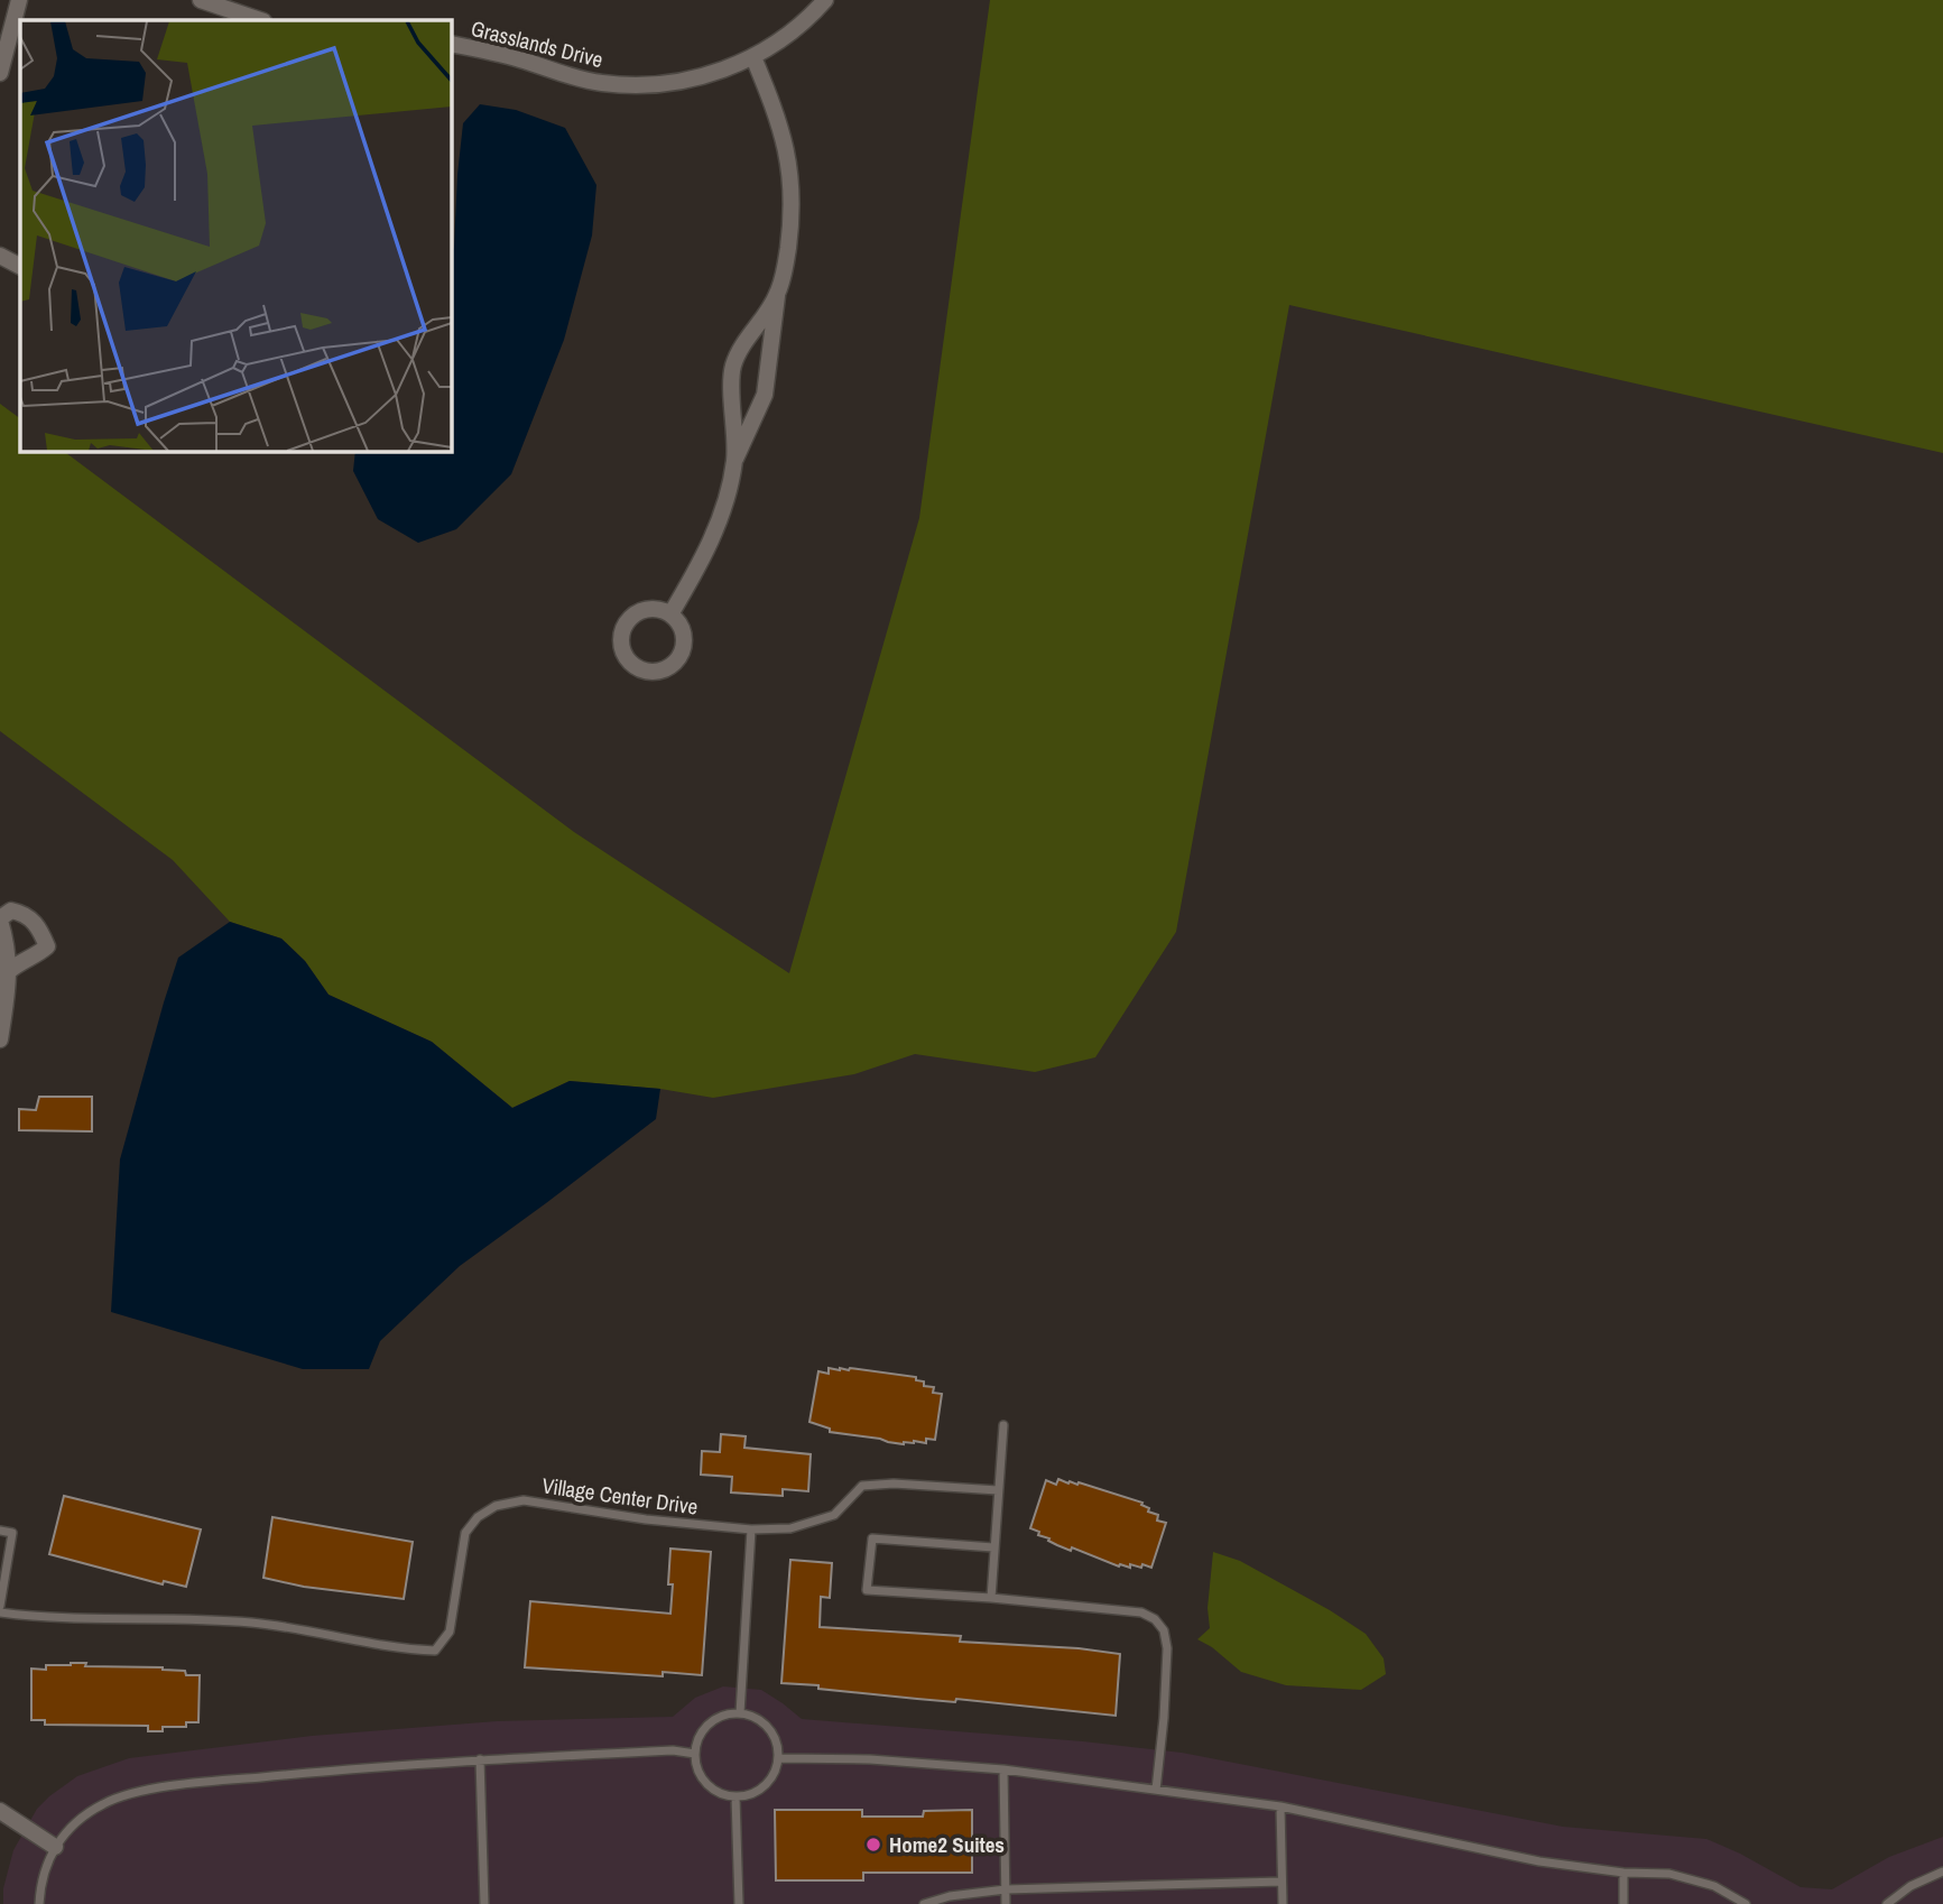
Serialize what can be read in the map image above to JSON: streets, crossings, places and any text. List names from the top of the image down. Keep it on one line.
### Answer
{"streets":{"street":["Grasslands Drive"],"lane":["Village Center Drive"]},"places":["Home2 Suites"]}
